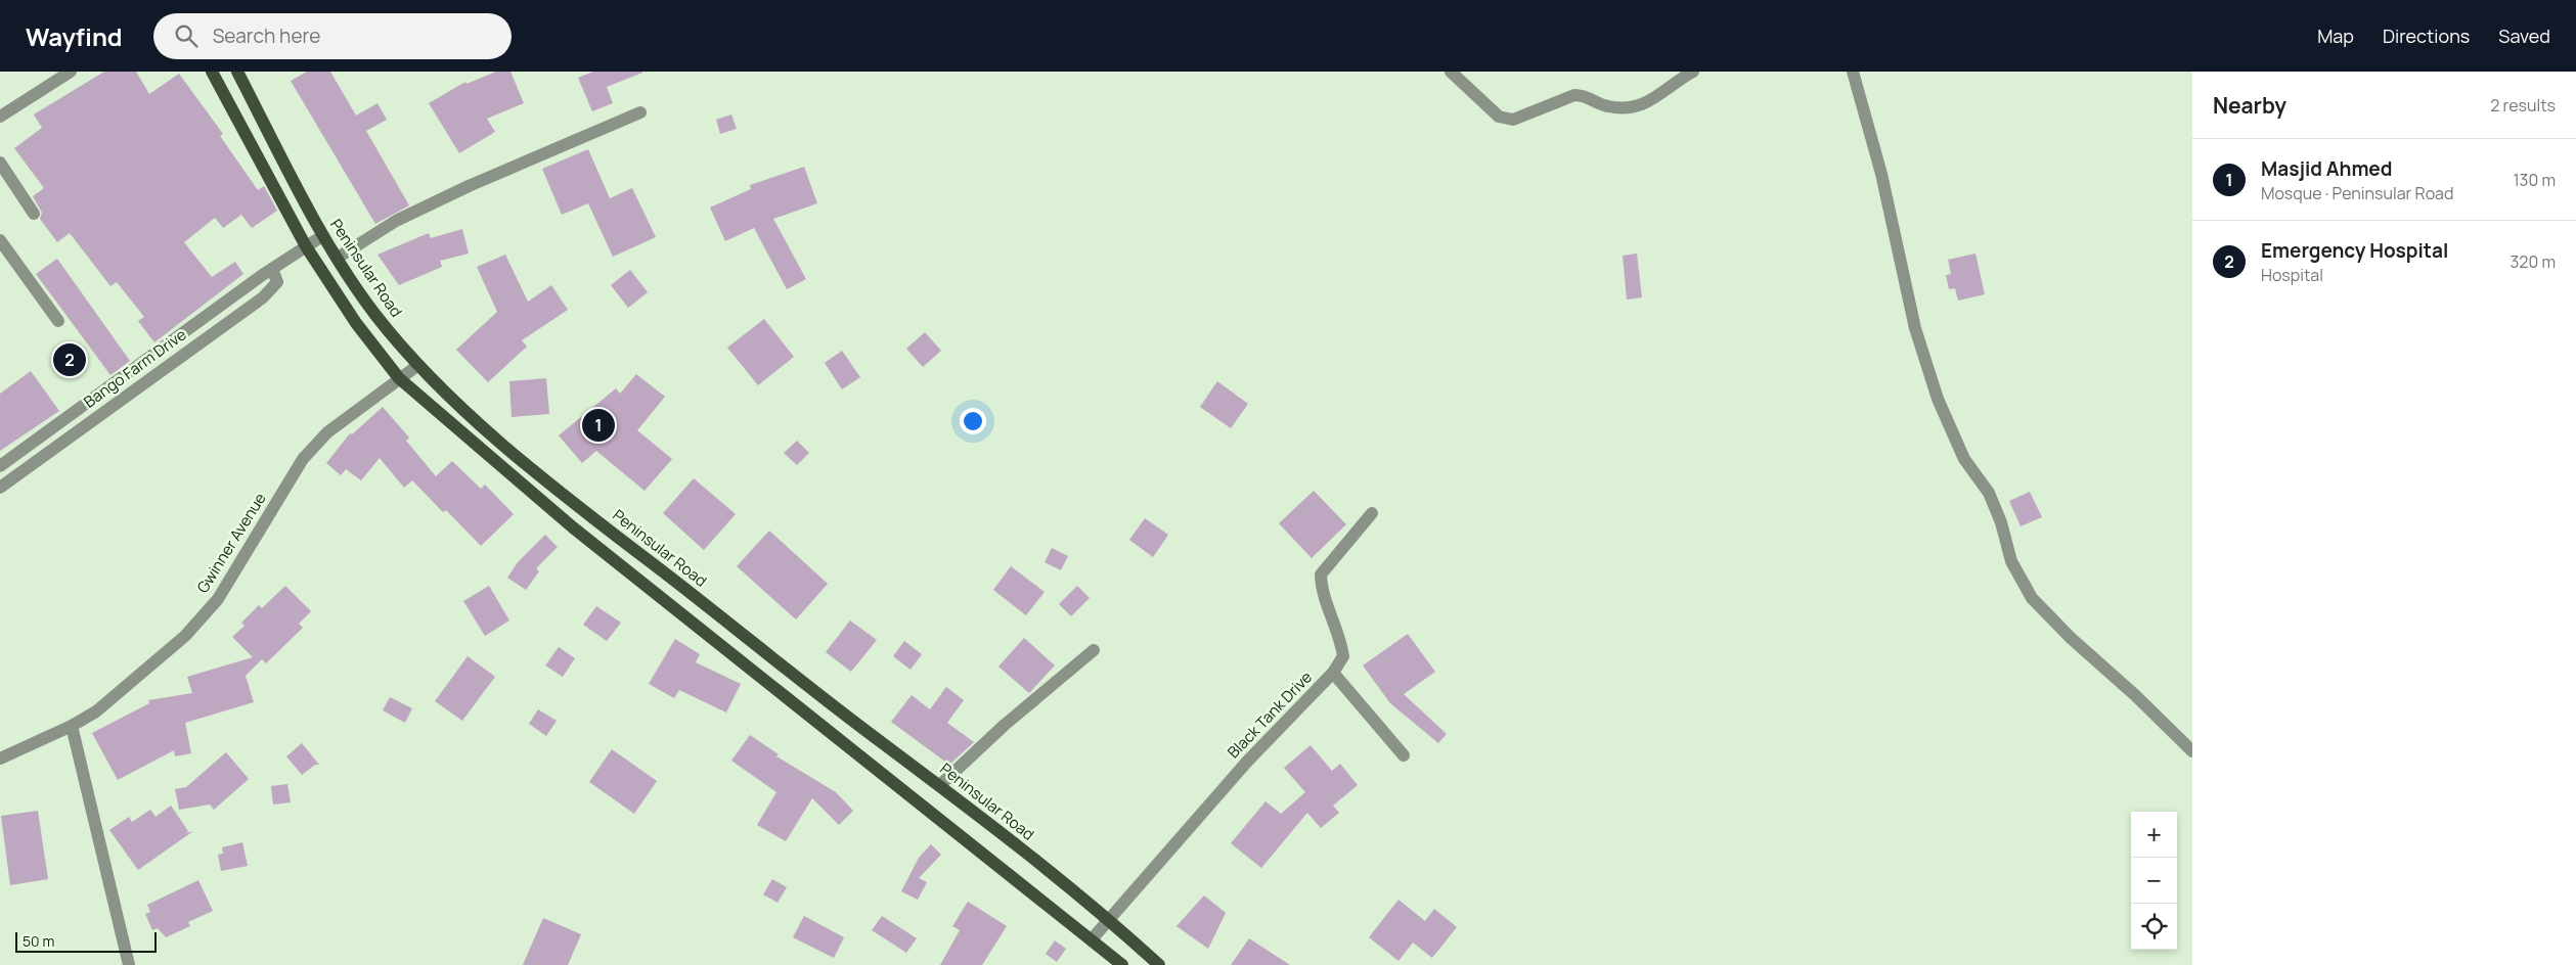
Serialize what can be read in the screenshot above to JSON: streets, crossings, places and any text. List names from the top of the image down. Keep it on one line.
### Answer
{"streets":{"main road":["Peninsular Road"],"street":["Bango Farm Drive","Gwinner Avenue","Black Tank Drive"]},"crossings":[["Peninsular Road","Gwinner Avenue"],["Peninsular Road","Black Tank Drive"]],"scale_bar":"50 m","page":{"header":"Wayfind","search":"Search here","nav":["Map","Directions","Saved"],"heading":["Nearby","2 results"],"list":[{"mark":"1","name":"Masjid Ahmed","note":"Mosque · Peninsular Road","value":"130 m"},{"mark":"2","name":"Emergency Hospital","note":"Hospital","value":"320 m"}],"pins":["2","1"],"map_buttons":["+","−"],"scale":"50 m"}}
